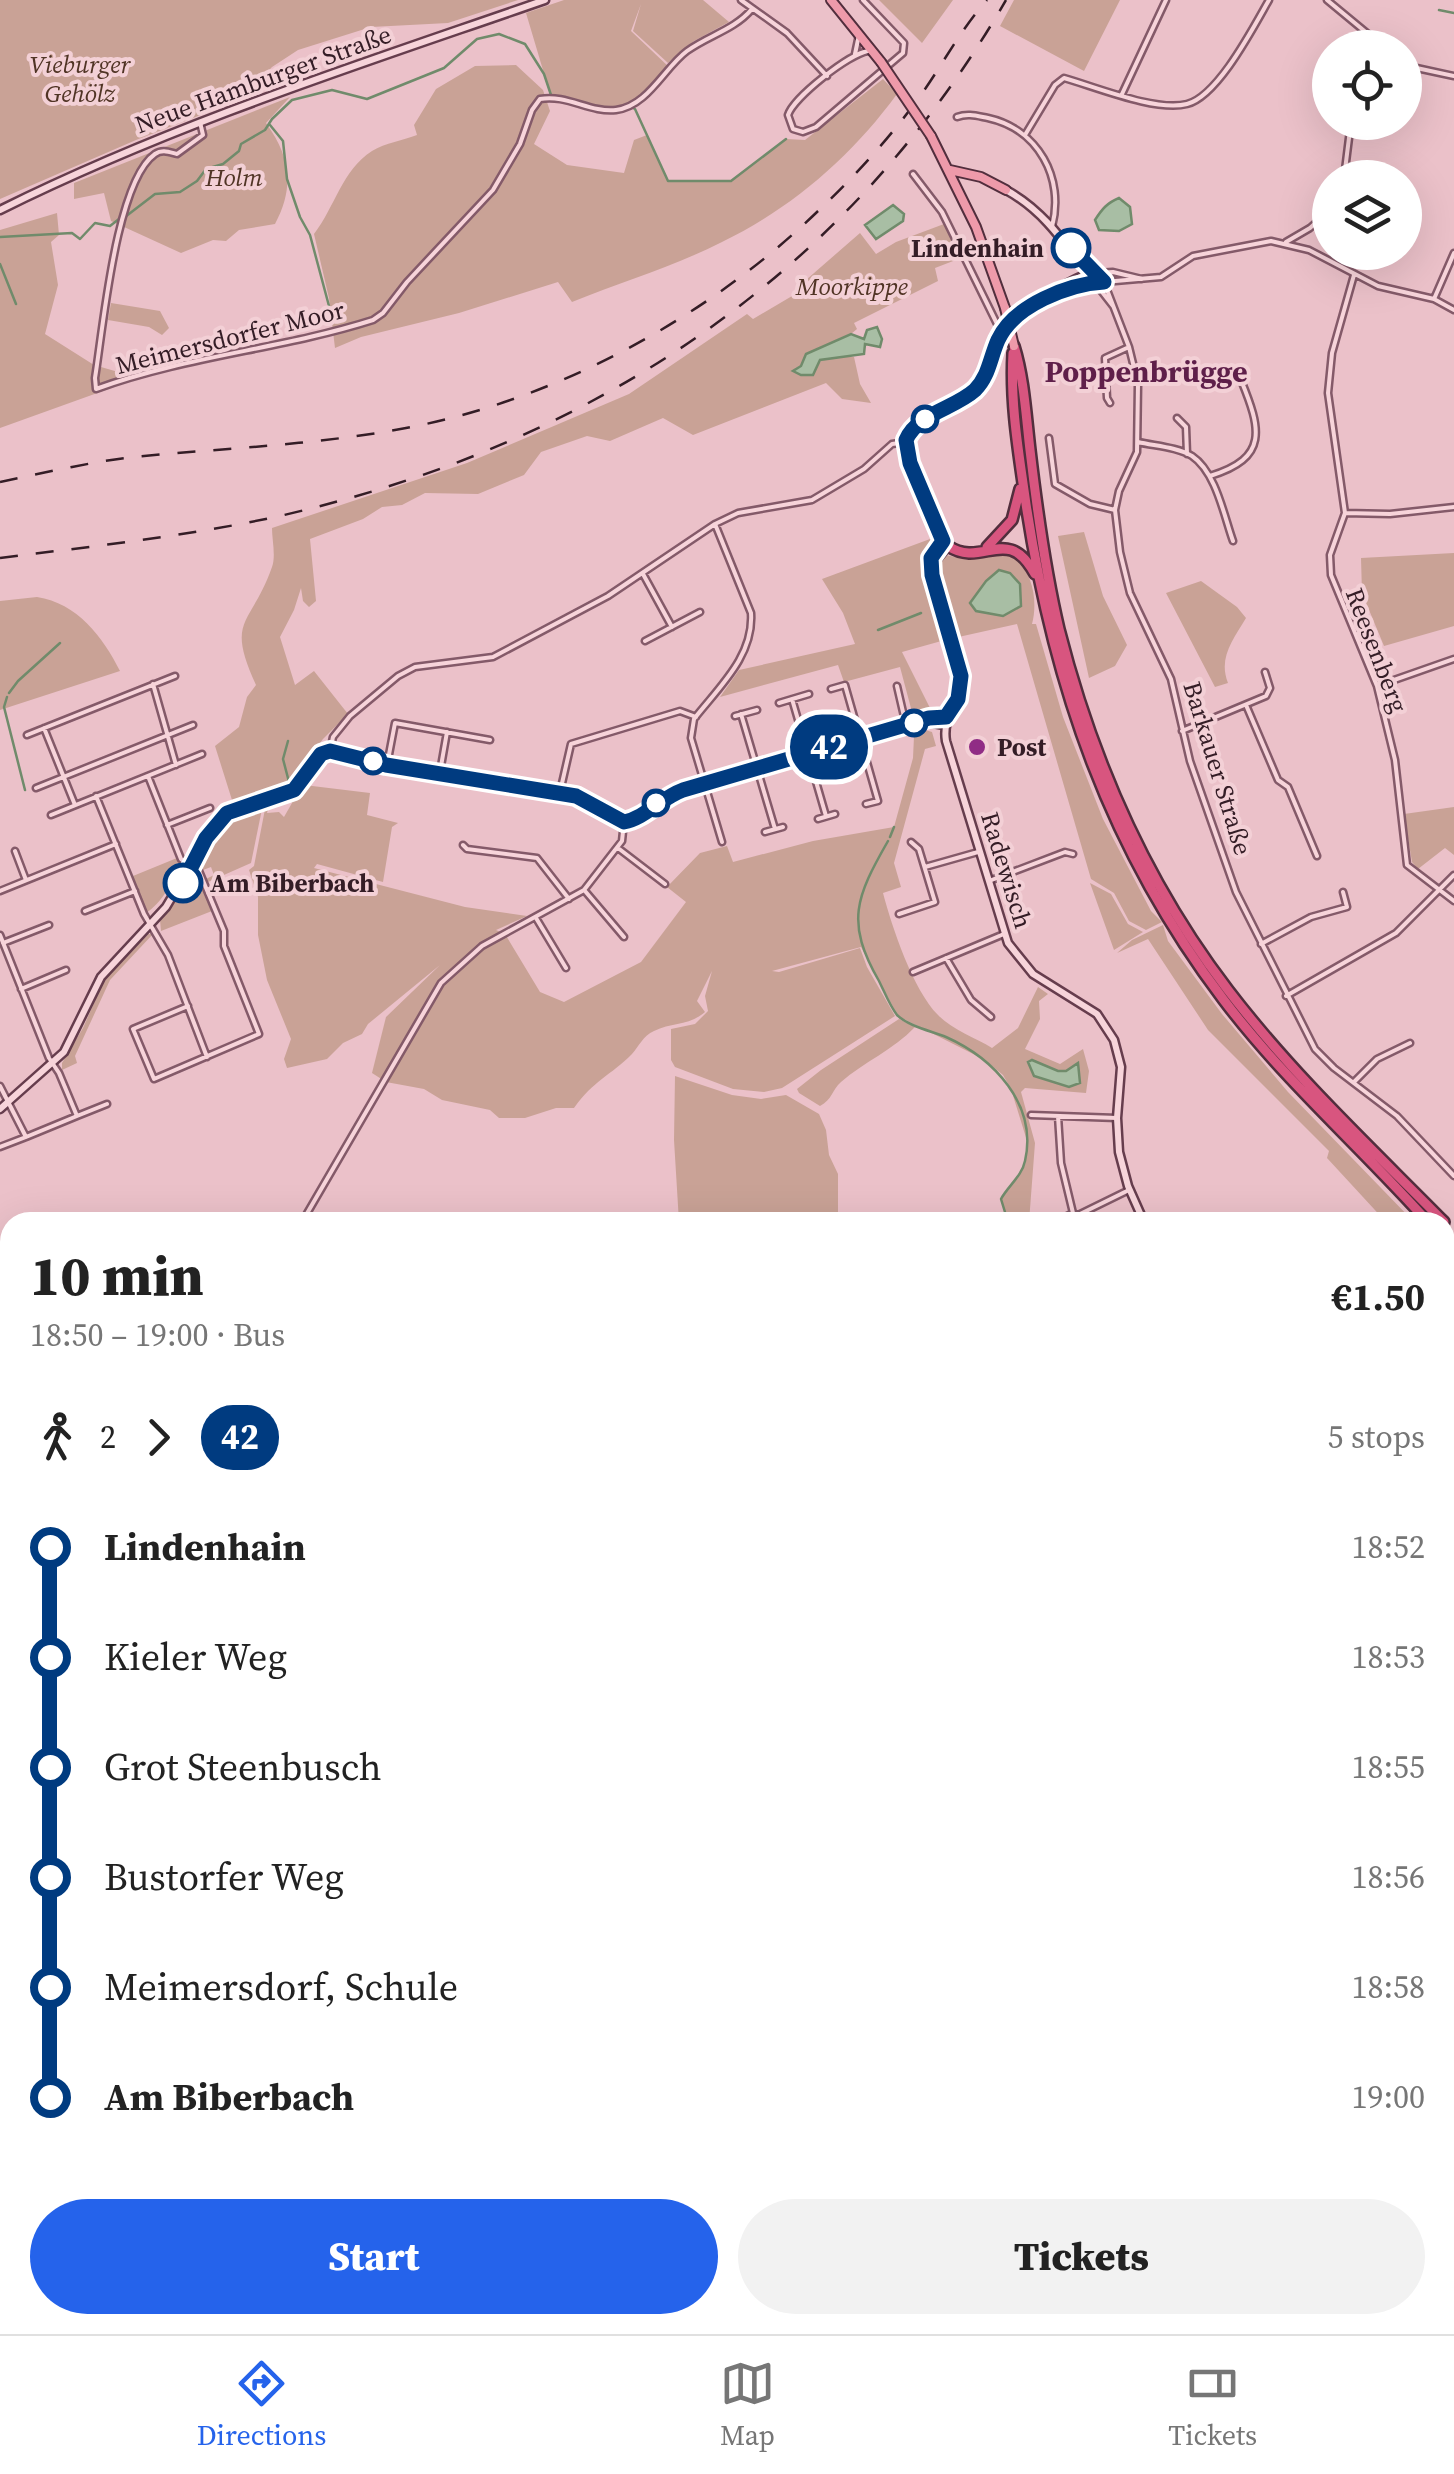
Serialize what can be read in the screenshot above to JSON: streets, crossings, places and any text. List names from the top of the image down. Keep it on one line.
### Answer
{"streets":{"street":["Neue Hamburger Straße","Meimersdorfer Moor","Reesenberg","Barkauer Straße","Radewisch"]},"crossings":[["Neue Hamburger Straße","Meimersdorfer Moor"]],"districts":["Poppenbrügge"],"parks":["Vieburger Gehölz","Holm","Moorkippe"],"places":["Lindenhain","Post","Am Biberbach"],"lines":["bus line 42"],"page":{"on_map":"42","heading":["10 min","18:50 – 19:00 · Bus","€1.50"],"legs":["2","42","5 stops"],"list":[{"name":"Lindenhain","value":"18:52"},{"name":"Kieler Weg","value":"18:53"},{"name":"Grot Steenbusch","value":"18:55"},{"name":"Bustorfer Weg","value":"18:56"},{"name":"Meimersdorf, Schule","value":"18:58"},{"name":"Am Biberbach","value":"19:00"}],"buttons":["Start","Tickets"],"tabs":["Directions","Map","Tickets"]}}
